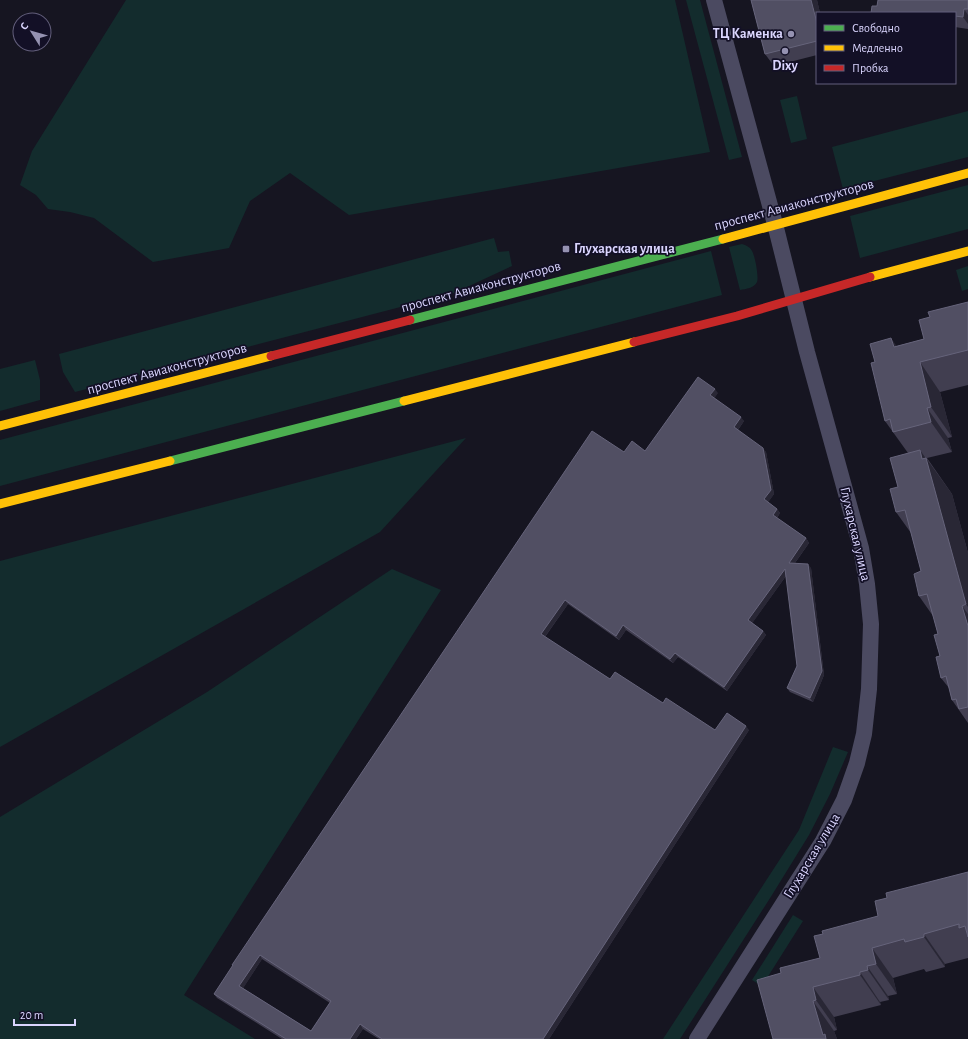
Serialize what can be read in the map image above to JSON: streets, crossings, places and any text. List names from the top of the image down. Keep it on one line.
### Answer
{"streets":{"street":["проспект Авиаконструкторов","Глухарская улица"]},"crossings":[["проспект Авиаконструкторов","Глухарская улица"]],"places":{"other":["ТЦ Каменка","Dixy"],"transit":["Глухарская улица"]},"legend":["Свободно","Медленно","Пробка"],"scale_bar":"20 m","north":"top left"}
